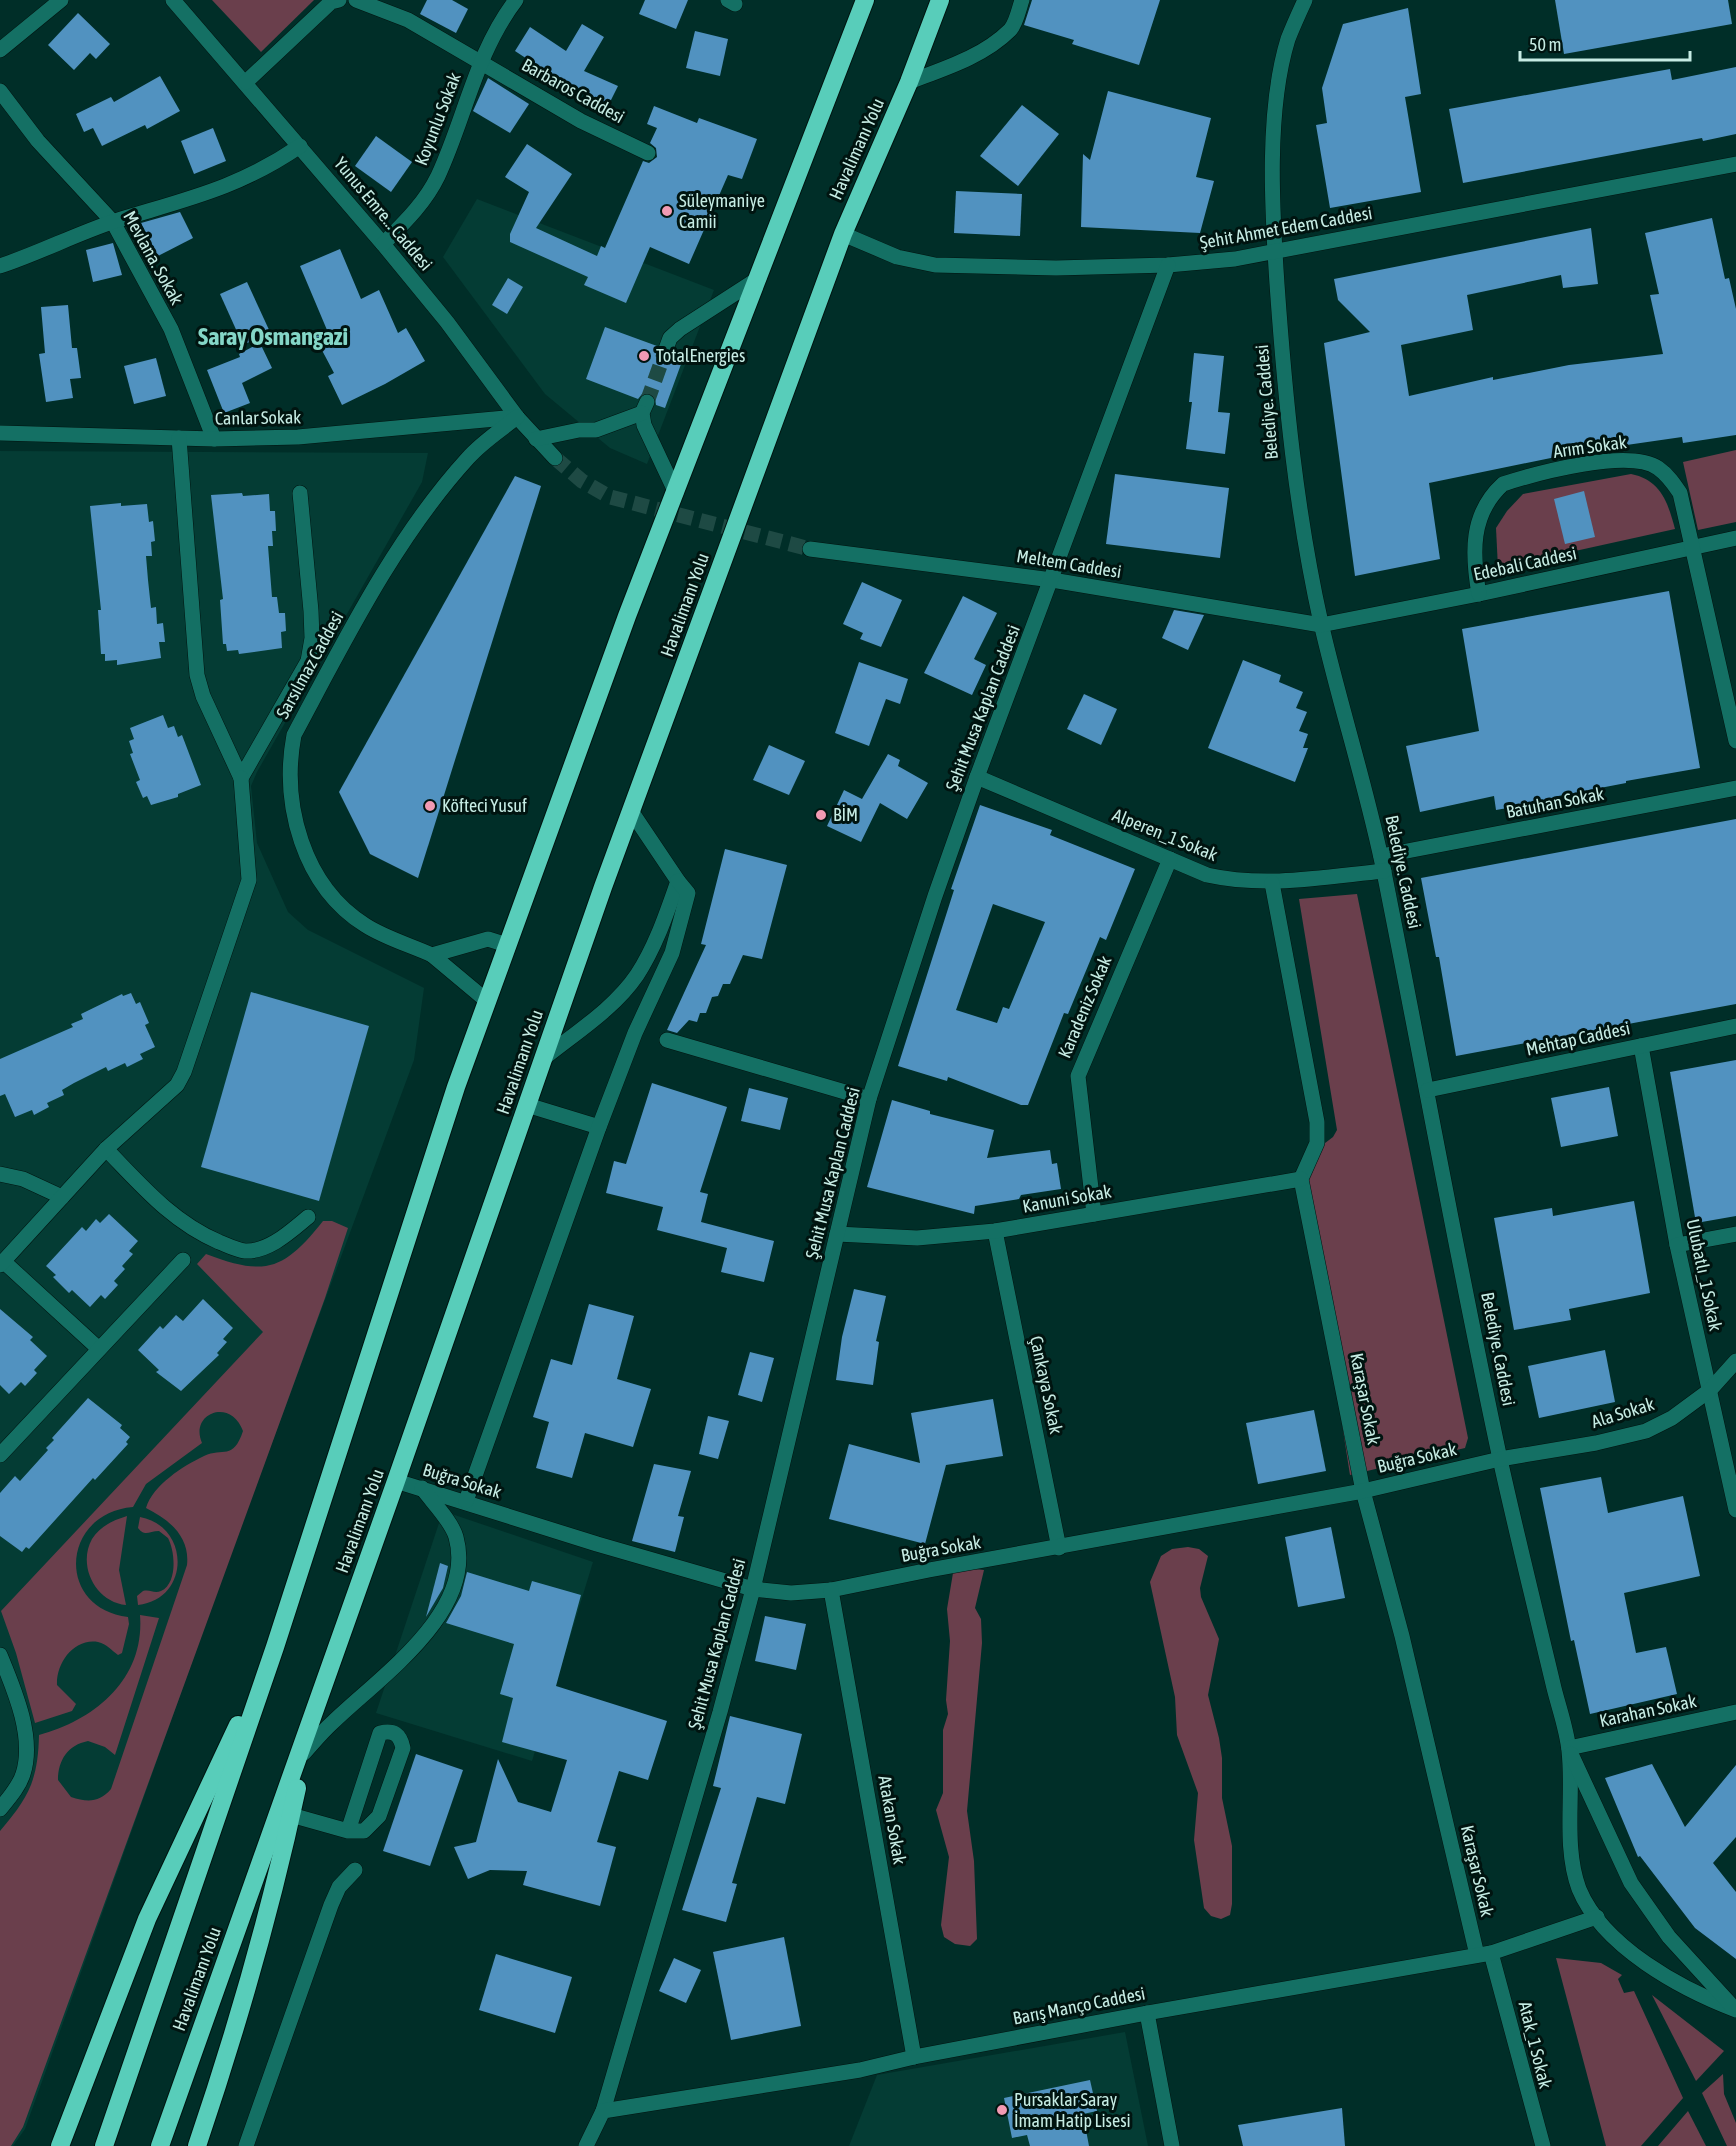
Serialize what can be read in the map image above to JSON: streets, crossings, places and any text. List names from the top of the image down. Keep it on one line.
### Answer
{"streets":{"highway":["Havalimanı Yolu"],"street":["Barbaros Caddesi","Koyunlu Sokak","Yunus Emre... Caddesi","Şehit Ahmet Edem Caddesi","Mevlana. Sokak","Belediye. Caddesi","Canlar Sokak","Arım Sokak","Meltem Caddesi","Edebali Caddesi","Sarsılmaz Caddesi","Şehit Musa Kaplan Caddesi","Batuhan Sokak","Alperen_1 Sokak","Karadeniz Sokak","Mehtap Caddesi","Kanuni Sokak","Ulubatlı_1 Sokak","Çankaya Sokak","Karaşar Sokak","Ala Sokak","Buğra Sokak","Karahan Sokak","Atakan Sokak","Barış Manço Caddesi","Atak_1 Sokak"]},"crossings":[["Barbaros Caddesi","Koyunlu Sokak"],["Koyunlu Sokak","Yunus Emre... Caddesi"],["Havalimanı Yolu","Şehit Ahmet Edem Caddesi"],["Havalimanı Yolu","Sarsılmaz Caddesi"],["Havalimanı Yolu","Buğra Sokak"],["Yunus Emre... Caddesi","Canlar Sokak"],["Yunus Emre... Caddesi","Sarsılmaz Caddesi"],["Şehit Ahmet Edem Caddesi","Belediye. Caddesi"],["Şehit Ahmet Edem Caddesi","Şehit Musa Kaplan Caddesi"],["Mevlana. Sokak","Canlar Sokak"],["Belediye. Caddesi","Meltem Caddesi"],["Belediye. Caddesi","Edebali Caddesi"],["Belediye. Caddesi","Batuhan Sokak"],["Belediye. Caddesi","Alperen_1 Sokak"],["Belediye. Caddesi","Mehtap Caddesi"],["Belediye. Caddesi","Ala Sokak"],["Belediye. Caddesi","Buğra Sokak"],["Belediye. Caddesi","Karahan Sokak"],["Canlar Sokak","Sarsılmaz Caddesi"],["Arım Sokak","Edebali Caddesi"],["Meltem Caddesi","Edebali Caddesi"],["Meltem Caddesi","Şehit Musa Kaplan Caddesi"],["Şehit Musa Kaplan Caddesi","Alperen_1 Sokak"],["Şehit Musa Kaplan Caddesi","Kanuni Sokak"],["Şehit Musa Kaplan Caddesi","Buğra Sokak"],["Şehit Musa Kaplan Caddesi","Barış Manço Caddesi"],["Batuhan Sokak","Alperen_1 Sokak"],["Alperen_1 Sokak","Karadeniz Sokak"],["Karadeniz Sokak","Kanuni Sokak"],["Mehtap Caddesi","Ulubatlı_1 Sokak"],["Kanuni Sokak","Çankaya Sokak"],["Kanuni Sokak","Karaşar Sokak"],["Ulubatlı_1 Sokak","Ala Sokak"],["Çankaya Sokak","Buğra Sokak"],["Karaşar Sokak","Buğra Sokak"],["Karaşar Sokak","Barış Manço Caddesi"],["Karaşar Sokak","Atak_1 Sokak"],["Ala Sokak","Buğra Sokak"],["Buğra Sokak","Atakan Sokak"],["Atakan Sokak","Barış Manço Caddesi"],["Barış Manço Caddesi","Atak_1 Sokak"]],"districts":["Saray Osmangazi"],"places":["Süleymaniye Camii","TotalEnergies","Köfteci Yusuf","BİM","Pursaklar Saray İmam Hatip Lisesi"],"scale_bar":"50 m"}
